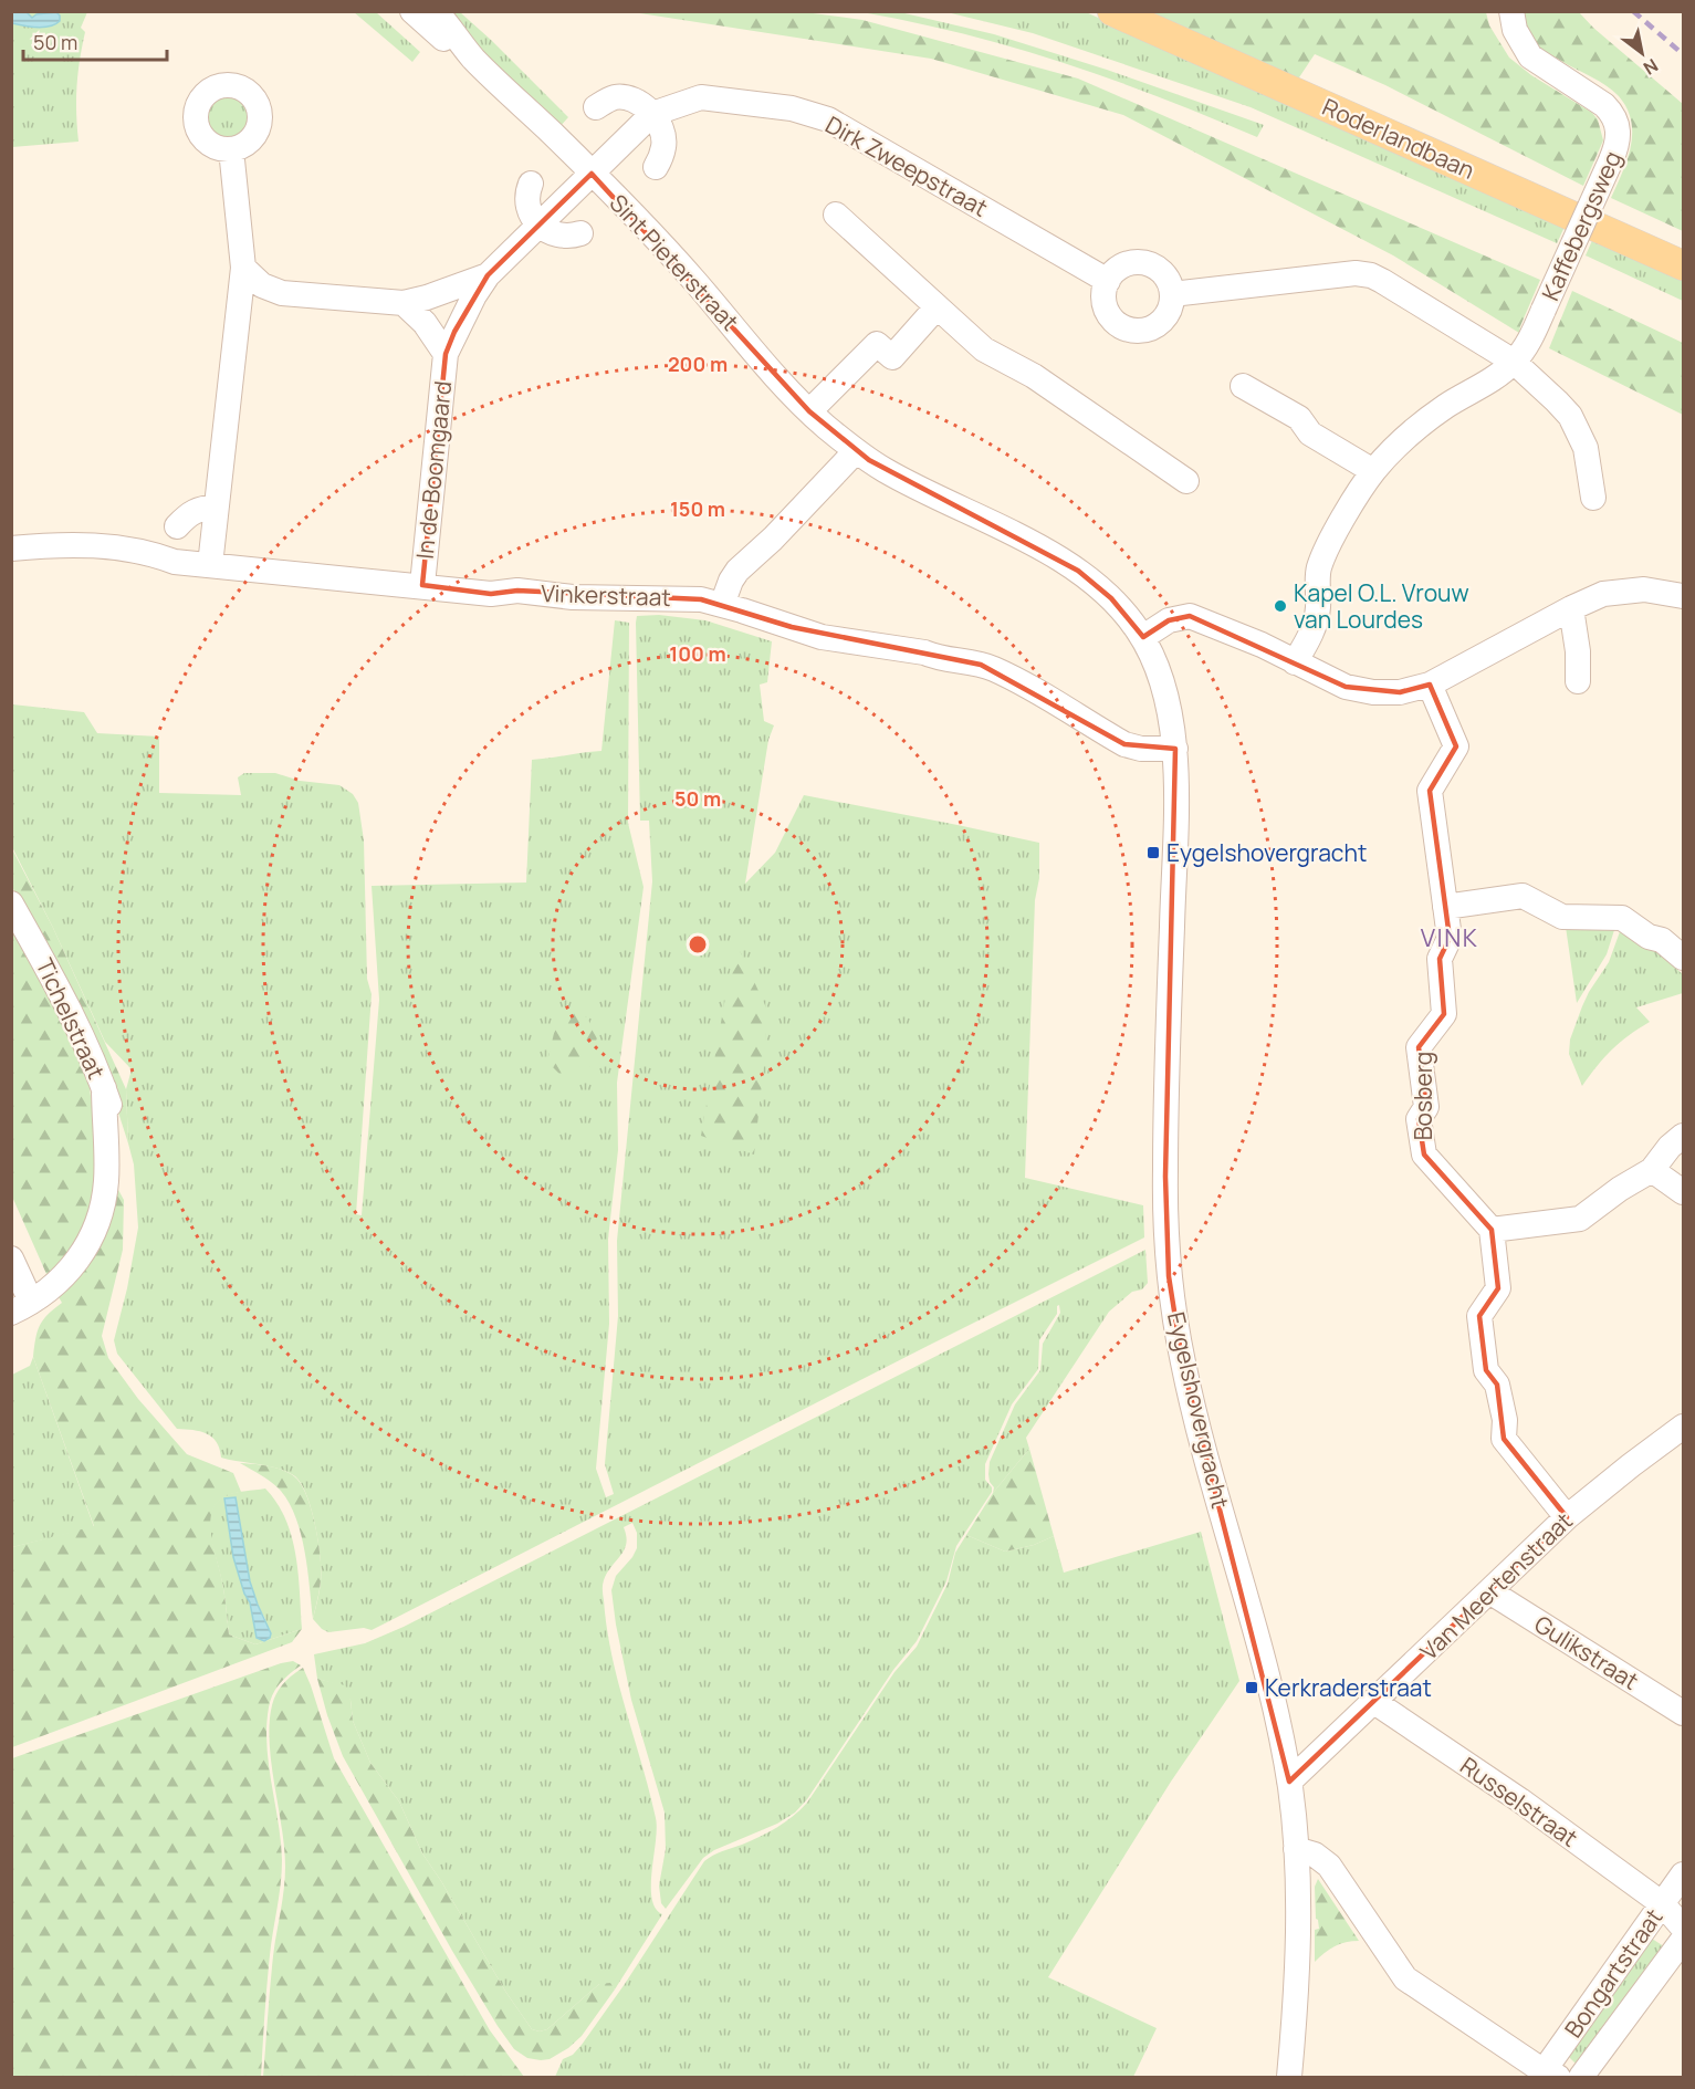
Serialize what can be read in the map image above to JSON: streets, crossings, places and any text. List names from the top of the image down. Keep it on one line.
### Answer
{"streets":{"main road":["Roderlandbaan"],"street":["Dirk Zweepstraat","Kaffebergsweg","Sint Pieterstraat","In de Boomgaard","Vinkerstraat","Tichelstraat","Bosberg","Eygelshovergracht","Van Meertenstraat","Gulikstraat","Russelstraat","Bongartstraat"]},"crossings":[["Dirk Zweepstraat","Sint Pieterstraat"],["Dirk Zweepstraat","In de Boomgaard"],["Sint Pieterstraat","In de Boomgaard"],["Sint Pieterstraat","Eygelshovergracht"],["In de Boomgaard","Vinkerstraat"],["Vinkerstraat","Eygelshovergracht"],["Eygelshovergracht","Van Meertenstraat"],["Van Meertenstraat","Gulikstraat"],["Van Meertenstraat","Russelstraat"],["Russelstraat","Bongartstraat"]],"districts":["VINK"],"places":{"other":["Kapel O.L. Vrouw van Lourdes"],"transit":["Eygelshovergracht","Kerkraderstraat"]},"scale_bar":"50 m","north":"bottom right","rings":["200 m","150 m","100 m","50 m"]}
